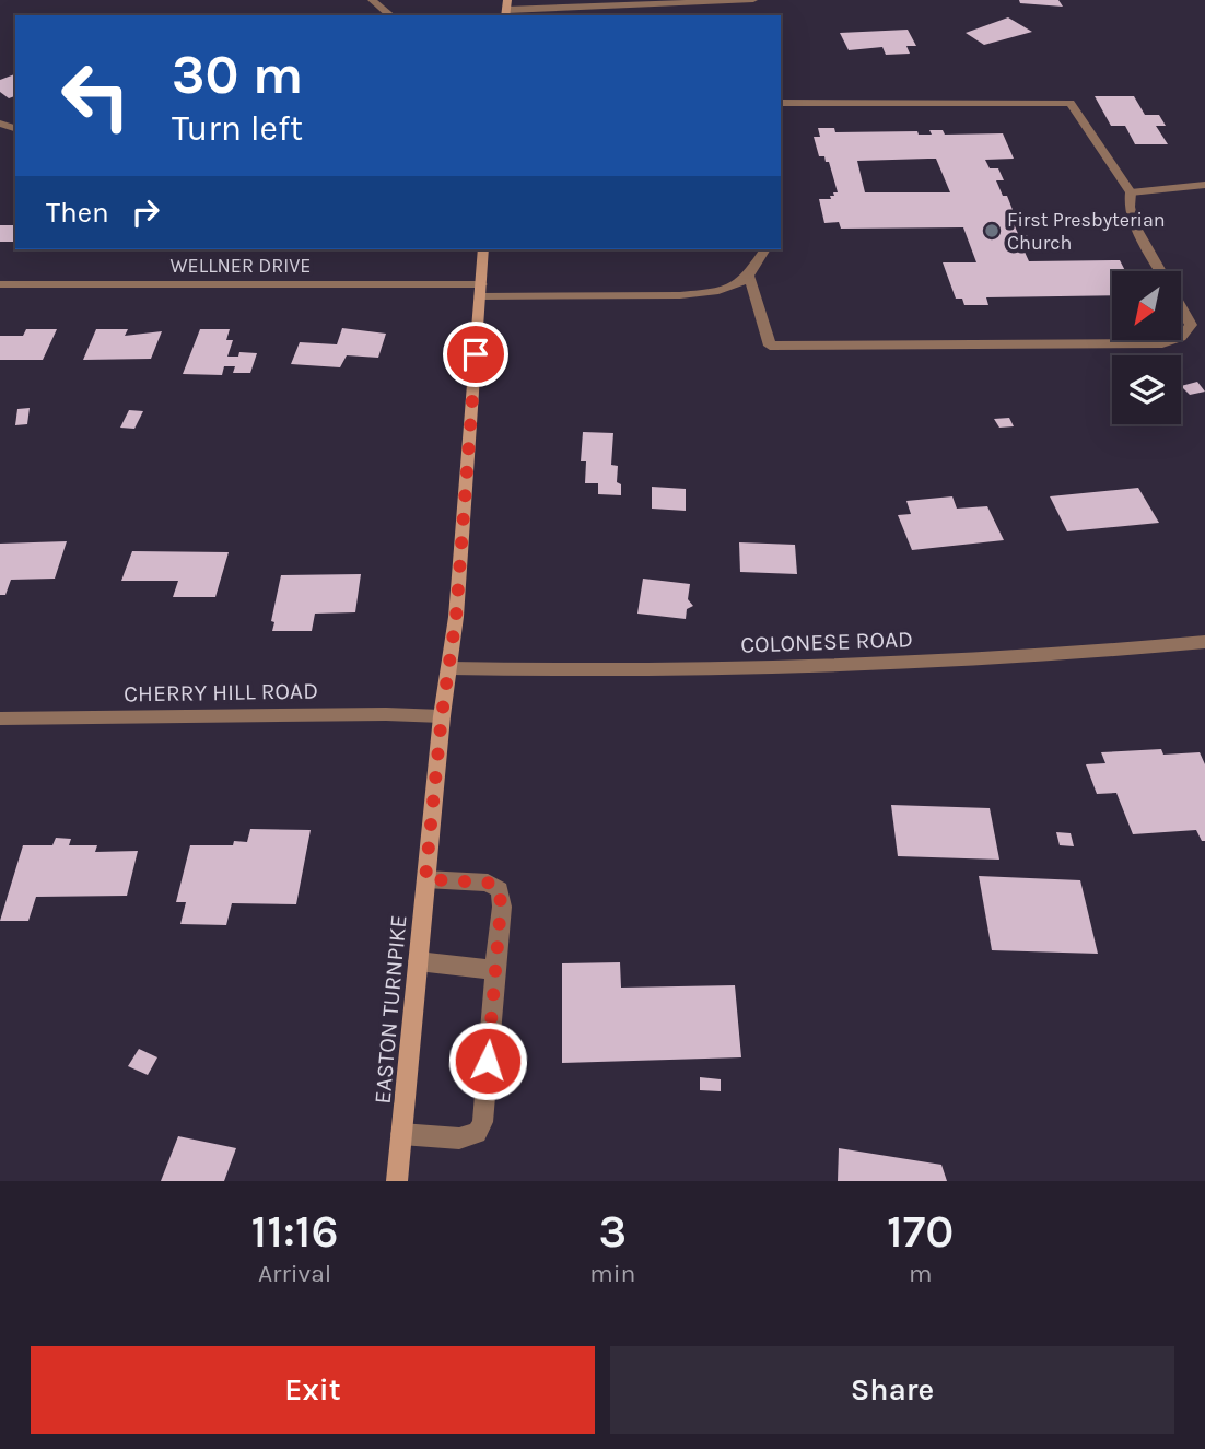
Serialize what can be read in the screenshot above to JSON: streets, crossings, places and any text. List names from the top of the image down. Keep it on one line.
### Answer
{"streets":{"main road":["EASTON TURNPIKE"],"street":["WELLNER DRIVE","COLONESE ROAD","CHERRY HILL ROAD"]},"crossings":[["WELLNER DRIVE","EASTON TURNPIKE"],["COLONESE ROAD","EASTON TURNPIKE"],["CHERRY HILL ROAD","EASTON TURNPIKE"]],"places":["First Presbyterian Church"],"north":"bottom left","page":{"turn":["30 m","Turn left"],"then":"Then","eta":["11:16","Arrival","3","min","170","m"],"buttons":["Exit","Share"]}}
